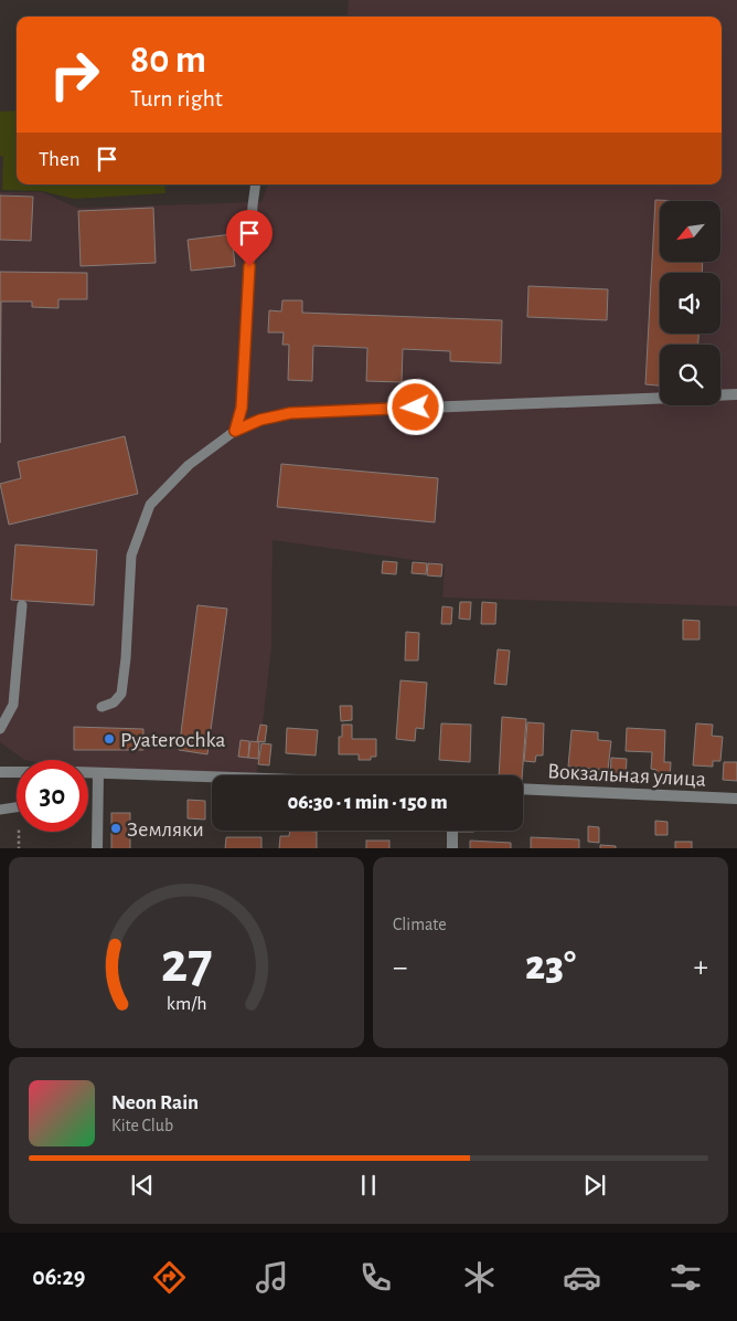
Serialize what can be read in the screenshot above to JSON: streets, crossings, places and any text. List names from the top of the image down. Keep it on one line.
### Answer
{"streets":{"street":["Вокзальная улица"]},"places":["Pyaterochka","Земляки"],"north":"bottom left","page":{"turn":["80 m","Turn right"],"then":"Then","limit":"30","trip":"06:30 · 1 min · 150 m","tile":"Climate","heat":["−","23°","+"],"song":["Neon Rain","Kite Club"],"tabs":"06:29","gauge":["27","km/h"]}}
